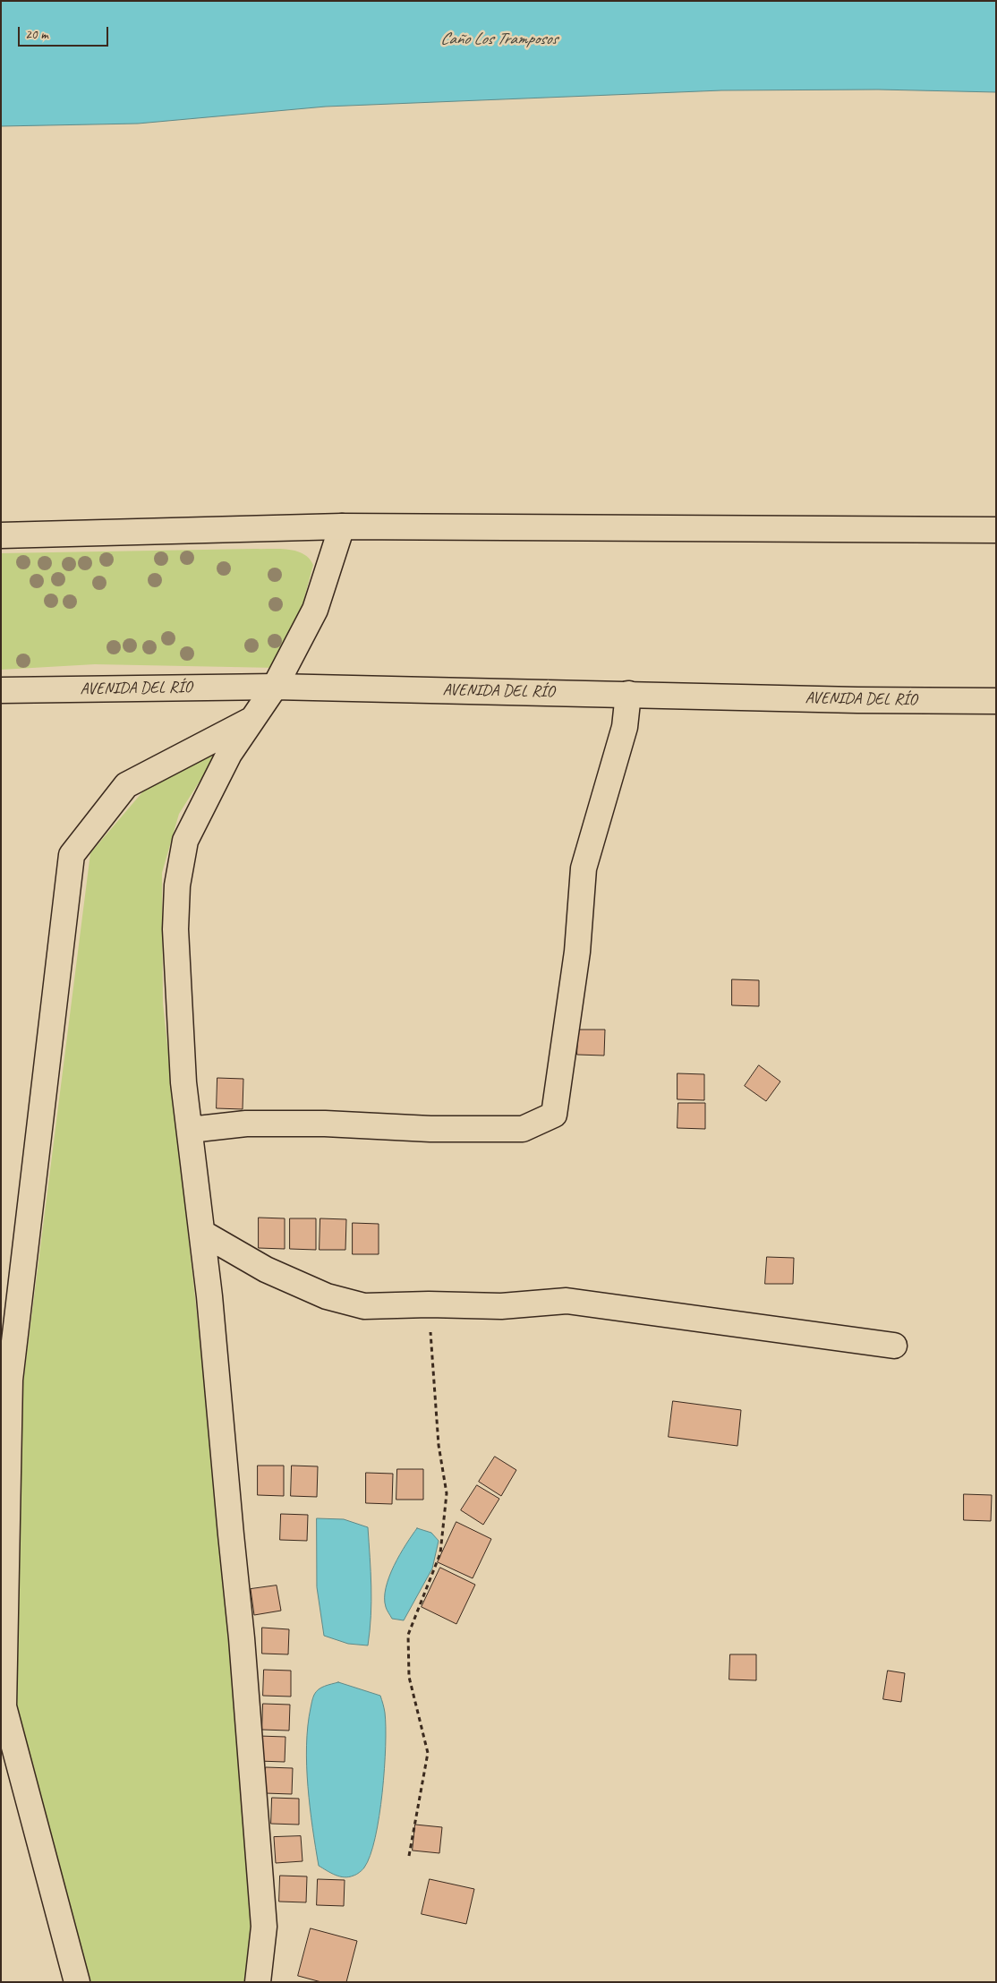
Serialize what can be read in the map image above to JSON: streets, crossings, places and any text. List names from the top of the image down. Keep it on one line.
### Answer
{"streets":{"street":["AVENIDA DEL RÍO"]},"water":["Caño Los Tramposos"],"scale_bar":"20 m"}
